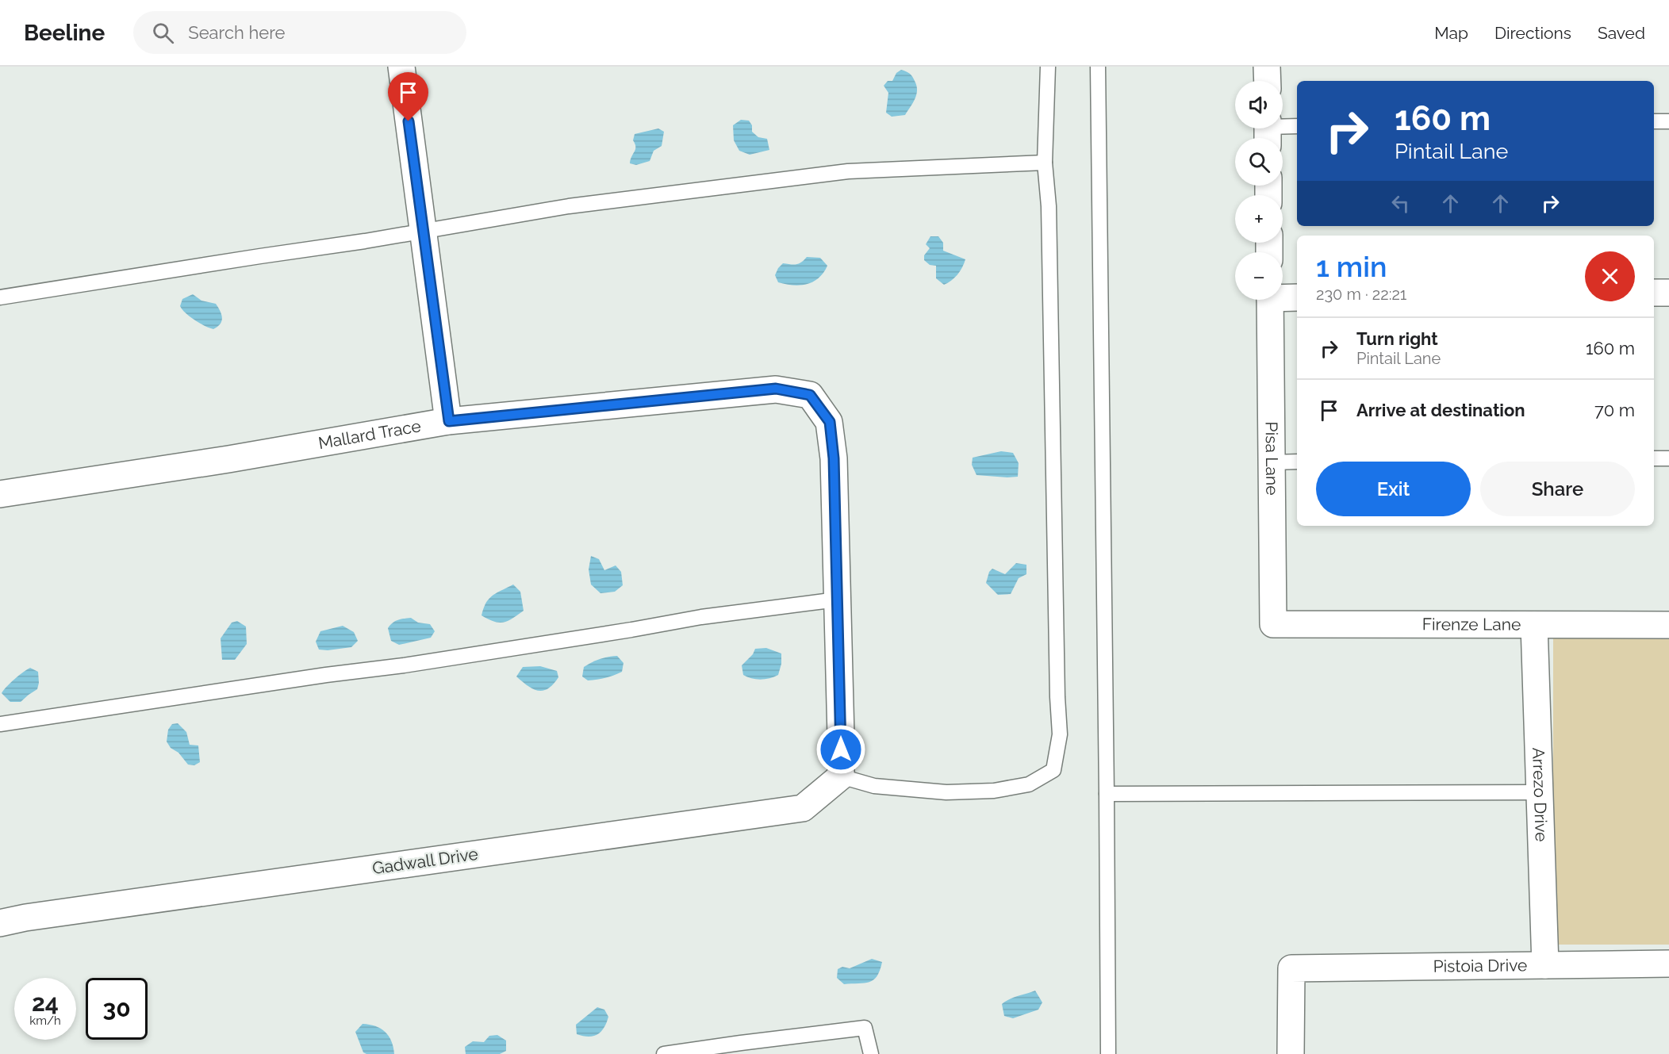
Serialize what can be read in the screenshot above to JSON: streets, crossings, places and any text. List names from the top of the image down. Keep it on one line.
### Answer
{"streets":{"street":["Mallard Trace","Pisa Lane","Firenze Lane","Arrezo Drive","Gadwall Drive","Pistoia Drive"]},"crossings":[["Mallard Trace","Gadwall Drive"],["Pisa Lane","Firenze Lane"],["Firenze Lane","Arrezo Drive"],["Arrezo Drive","Pistoia Drive"]],"page":{"header":"Beeline","search":"Search here","nav":["Map","Directions","Saved"],"map_buttons":["+","−"],"turn":["160 m","Pintail Lane"],"heading":["1 min","230 m · 22:21"],"list":[{"name":"Turn right","note":"Pintail Lane","value":"160 m"},{"name":"Arrive at destination","value":"70 m"}],"buttons":["Exit","Share"],"speed":"24 km/h","limit":"30"}}
